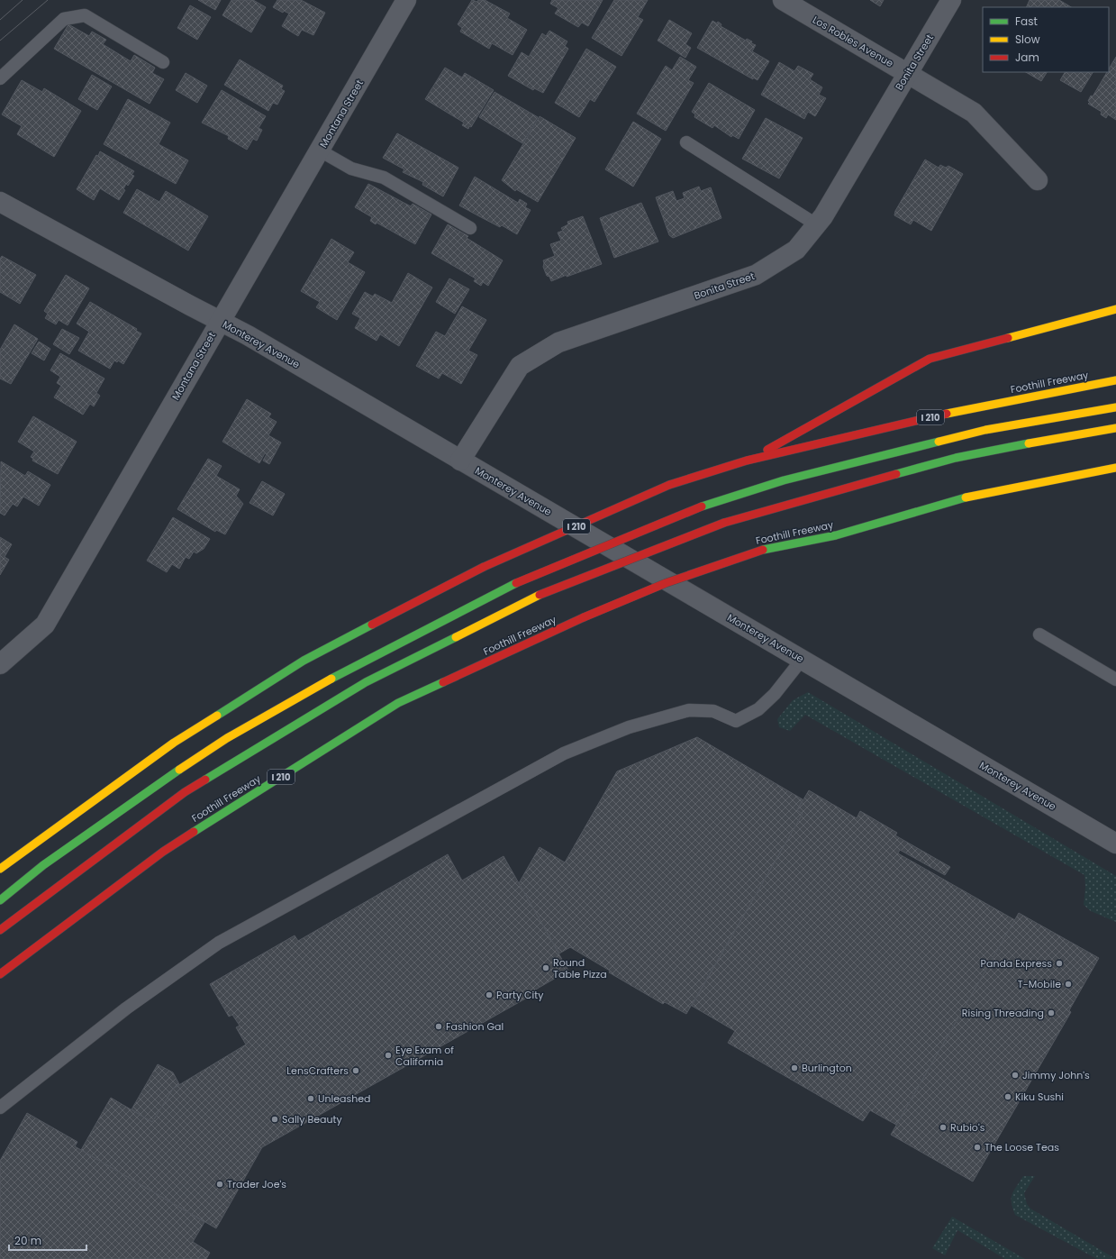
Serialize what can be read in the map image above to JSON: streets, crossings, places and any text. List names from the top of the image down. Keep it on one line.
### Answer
{"streets":{"highway":["Foothill Freeway","I 210"],"street":["Los Robles Avenue","Bonita Street","Montana Street","Monterey Avenue"]},"crossings":[["Los Robles Avenue","Bonita Street"],["Bonita Street","Monterey Avenue"],["Montana Street","Monterey Avenue"]],"places":["Panda Express","Round Table Pizza","T-Mobile","Party City","Rising Threading","Fashion Gal","Eye Exam of California","Burlington","LensCrafters","Jimmy John's","Kiku Sushi","Unleashed","Sally Beauty","Rubio's","The Loose Teas","Trader Joe's"],"legend":["Fast","Slow","Jam"],"scale_bar":"20 m"}
